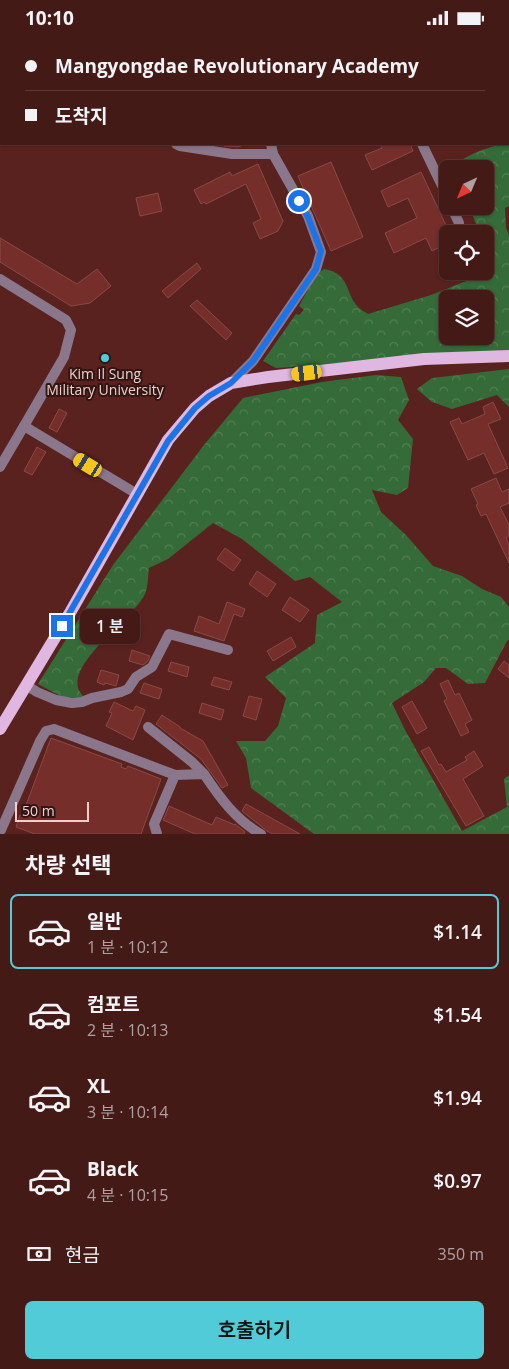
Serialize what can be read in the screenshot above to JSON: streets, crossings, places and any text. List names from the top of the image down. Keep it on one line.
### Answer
{"places":["Kim Il Sung Military University"],"scale_bar":"50 m","north":"bottom left","page":{"status":"10:10","banner":["Mangyongdae Revolutionary Academy","도착지"],"bubble":"1 분","scale":"50 m","heading":"차량 선택","list":[{"name":"일반","note":"1 분 · 10:12","value":"$1.14"},{"name":"컴포트","note":"2 분 · 10:13","value":"$1.54"},{"name":"XL","note":"3 분 · 10:14","value":"$1.94"},{"name":"Black","note":"4 분 · 10:15","value":"$0.97"}],"pay":["현금","350 m"],"buttons":"호출하기"}}
